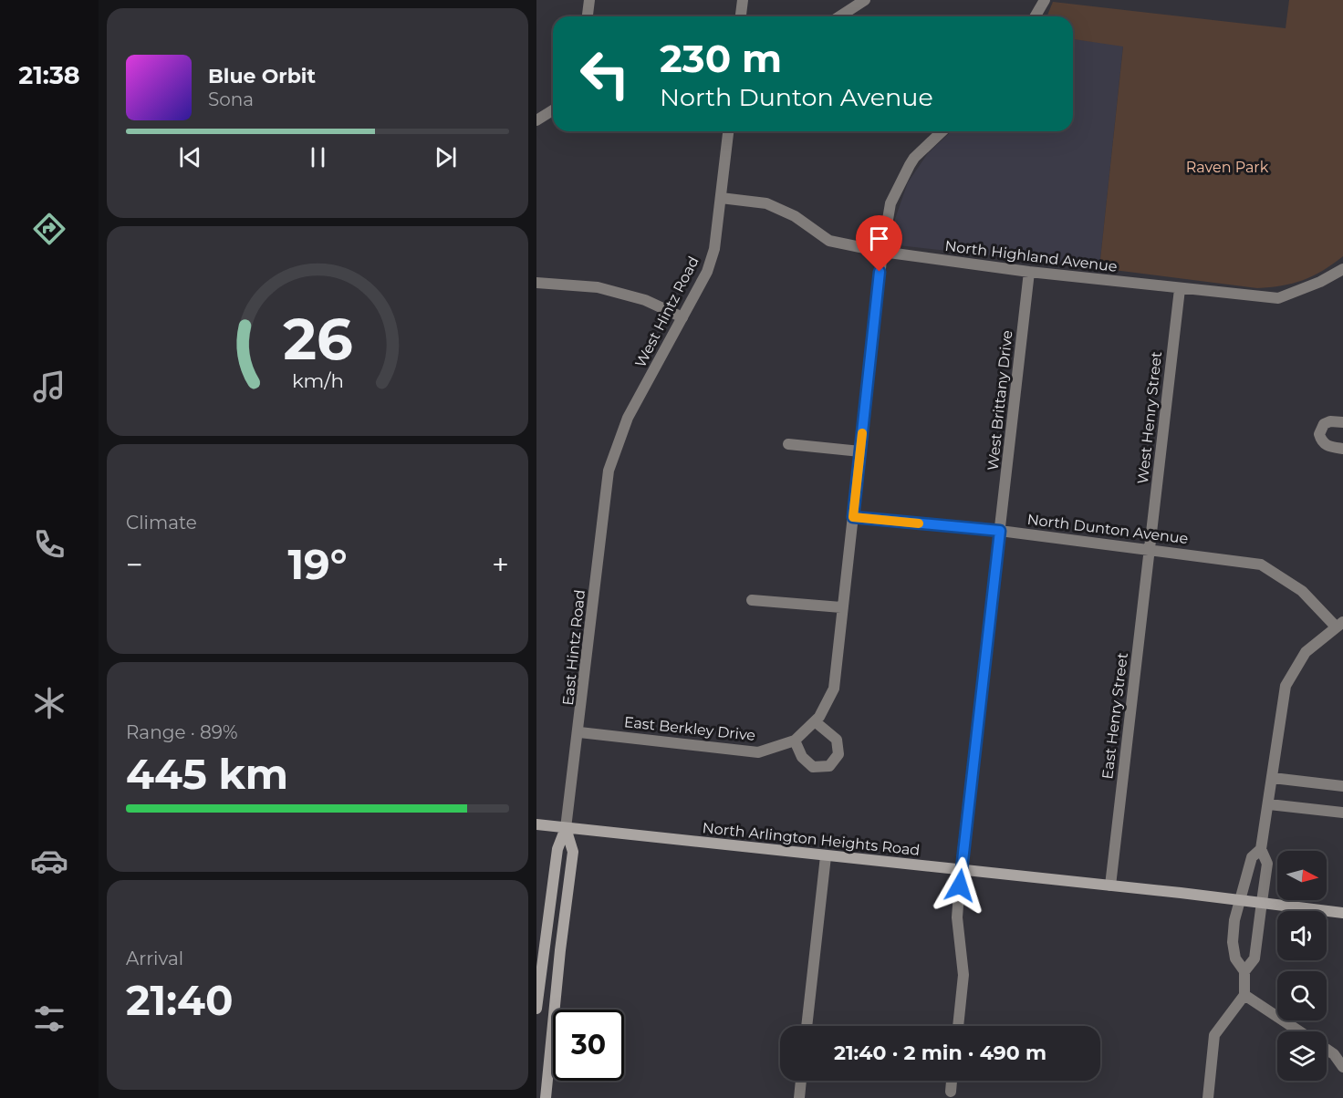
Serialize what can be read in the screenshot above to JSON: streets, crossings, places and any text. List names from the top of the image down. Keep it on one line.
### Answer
{"streets":{"main road":["East Hintz Road","North Arlington Heights Road"],"street":["North Highland Avenue","West Hintz Road","West Brittany Drive","West Henry Street","North Dunton Avenue","East Henry Street","East Berkley Drive"]},"crossings":[["North Highland Avenue","West Hintz Road"],["North Highland Avenue","West Brittany Drive"],["North Highland Avenue","West Henry Street"],["North Highland Avenue","East Berkley Drive"],["West Hintz Road","East Hintz Road"],["West Brittany Drive","North Dunton Avenue"],["West Brittany Drive","North Arlington Heights Road"],["West Henry Street","North Dunton Avenue"],["West Henry Street","East Henry Street"],["North Dunton Avenue","East Henry Street"],["North Dunton Avenue","East Berkley Drive"],["East Hintz Road","East Berkley Drive"],["East Hintz Road","North Arlington Heights Road"],["East Henry Street","North Arlington Heights Road"]],"parks":["Raven Park"],"north":"right","page":{"tabs":"21:38","turn":["230 m","North Dunton Avenue"],"song":["Blue Orbit","Sona"],"tile":["Climate",["Range · 89%","445 km"],["Arrival","21:40"]],"heat":["−","19°","+"],"limit":"30","trip":"21:40 · 2 min · 490 m","gauge":["26","km/h"]}}
